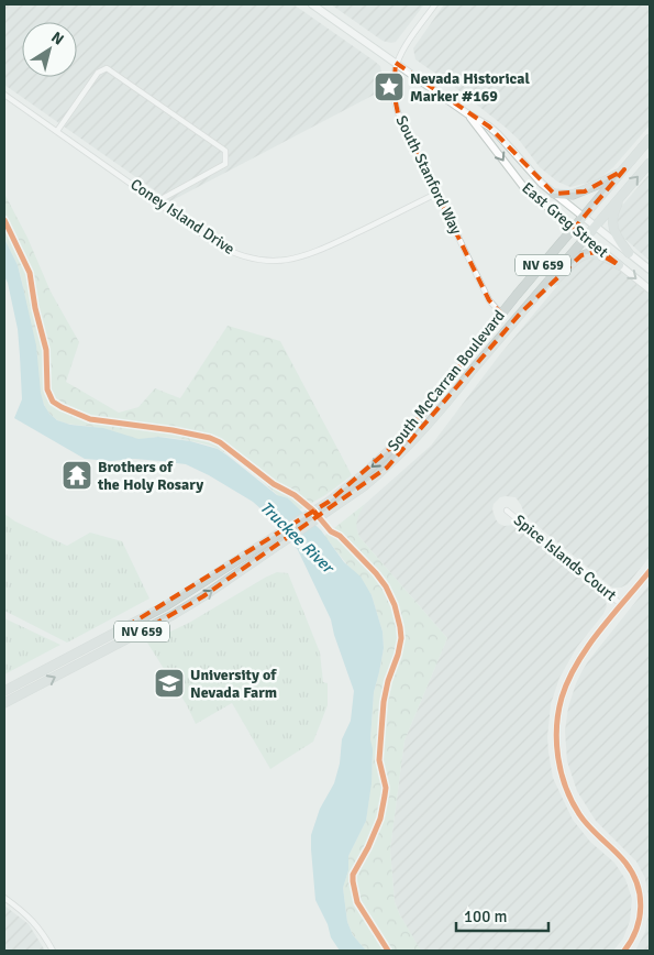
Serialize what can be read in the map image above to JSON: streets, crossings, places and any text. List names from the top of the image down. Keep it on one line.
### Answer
{"streets":{"main road":["East Greg Street","NV 659","South McCarran Boulevard"],"street":["South Stanford Way","Coney Island Drive","Spice Islands Court"]},"crossings":[["South Stanford Way","Coney Island Drive"],["South Stanford Way","East Greg Street"],["South Stanford Way","South McCarran Boulevard"],["East Greg Street","South McCarran Boulevard"]],"water":["Truckee River"],"places":{"place":["Nevada Historical Marker #169"],"temple":["Brothers of the Holy Rosary"],"school or university":["University of Nevada Farm"]},"scale_bar":"100 m","north":"top right"}
